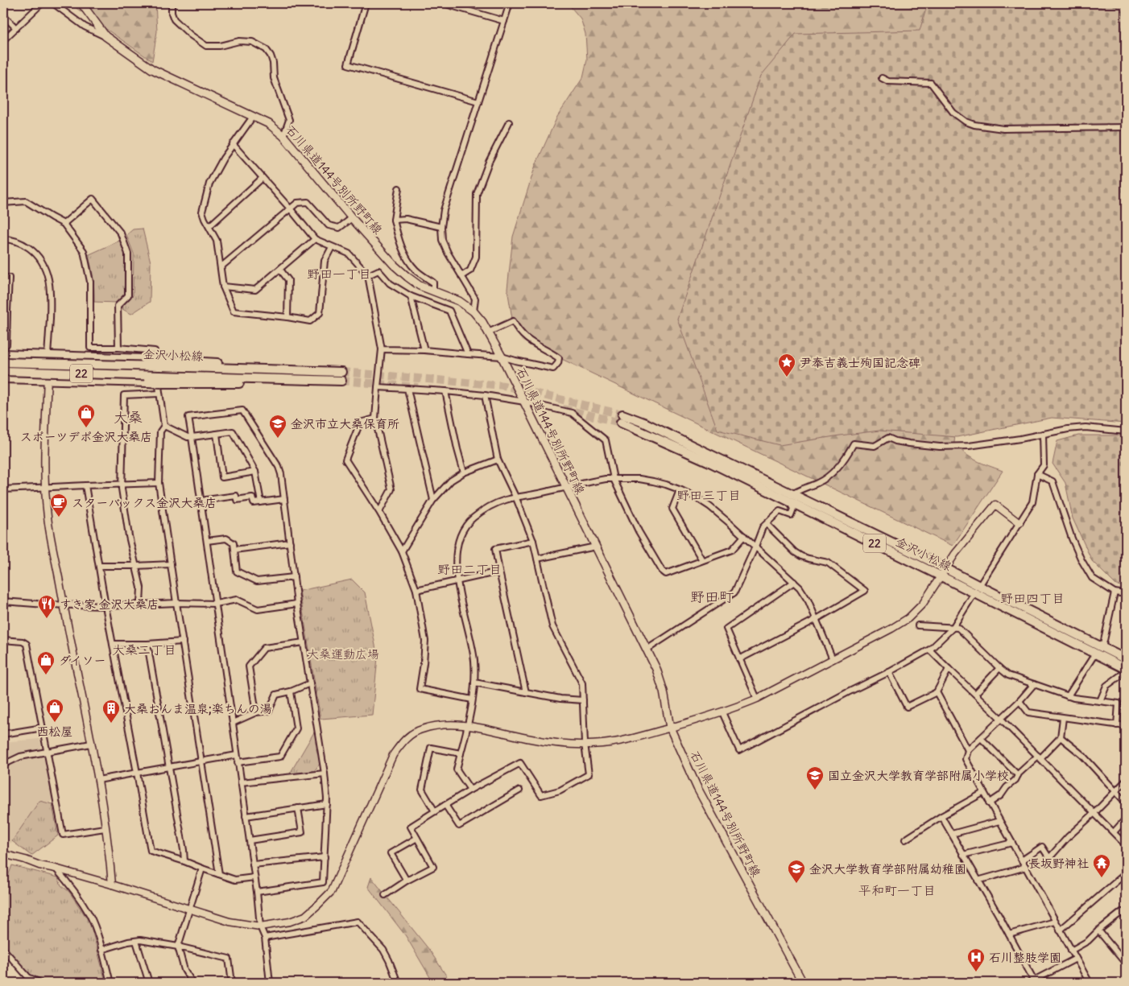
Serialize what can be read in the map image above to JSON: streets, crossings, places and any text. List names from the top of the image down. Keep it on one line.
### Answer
{"streets":{"main road":["石川県道144号別所野町線","金沢小松線","22"]},"crossings":[["金沢小松線","22"]],"districts":["野田一丁目","大桑","野田三丁目","野田二丁目","野田町","野田四丁目","大桑二丁目","平和町一丁目"],"parks":["大桑運動広場"],"places":{"place":["尹奉吉義士殉国記念碑"],"shop":["スポーツデポ金沢大桑店","ダイソー","西松屋"],"school or university":["金沢市立大桑保育所","国立金沢大学教育学部附属小学校","金沢大学教育学部附属幼稚園"],"cafe":["スターバックス金沢大桑店"],"restaurant":["すき家 金沢大桑店"],"building":["大桑おんま温泉;楽ちんの湯"],"temple":["長坂野神社"],"hospital":["石川整肢学園"]}}
